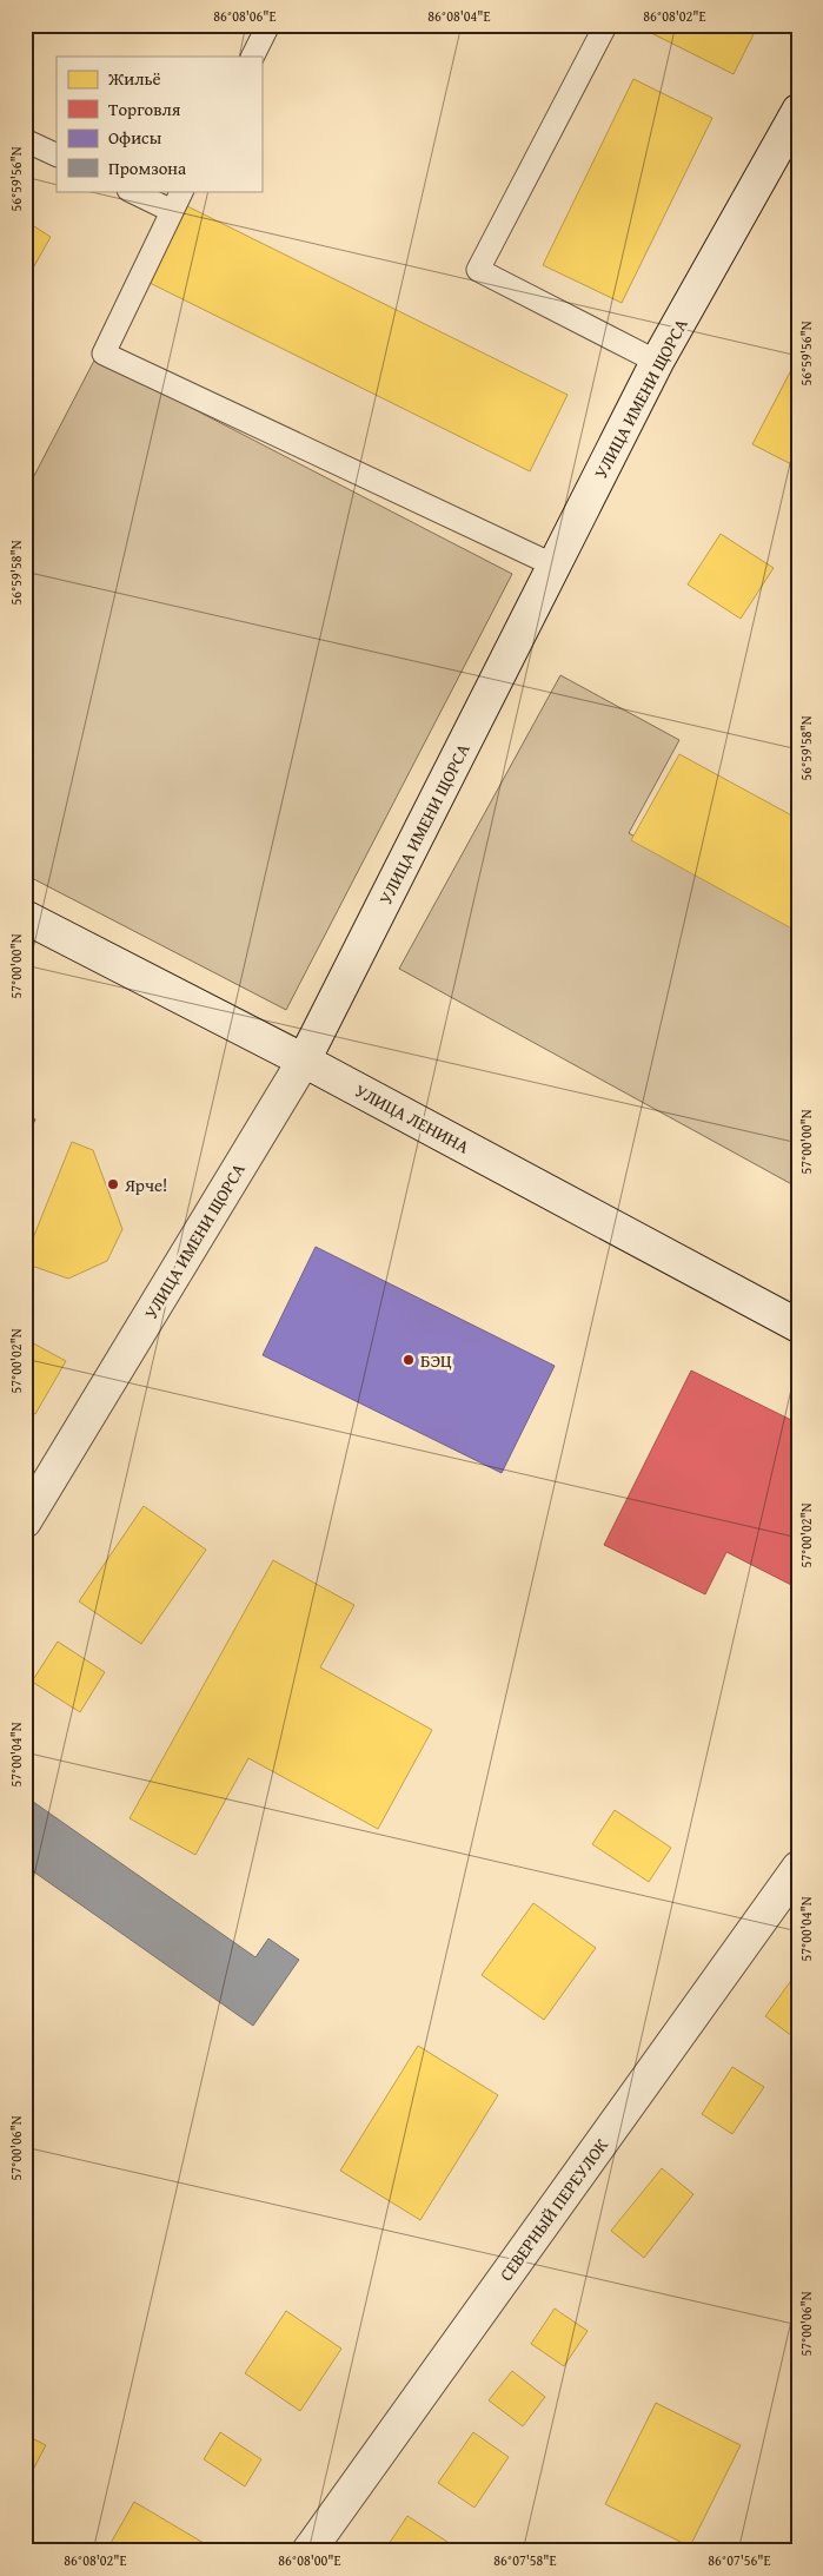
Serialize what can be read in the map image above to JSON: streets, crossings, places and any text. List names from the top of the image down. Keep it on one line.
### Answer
{"streets":{"street":["УЛИЦА ИМЕНИ ЩОРСА","УЛИЦА ЛЕНИНА","СЕВЕРНЫЙ ПЕРЕУЛОК"]},"crossings":[["УЛИЦА ИМЕНИ ЩОРСА","УЛИЦА ЛЕНИНА"]],"places":["Ярче!","БЭЦ"],"legend":["Жильё","Торговля","Офисы","Промзона"],"coordinates":["86°08'06\"E","86°08'04\"E","86°08'02\"E","56°59'56\"N","56°59'58\"N","57°00'00\"N","57°00'02\"N","57°00'04\"N","57°00'06\"N","86°08'00\"E","86°07'58\"E","86°07'56\"E"]}
